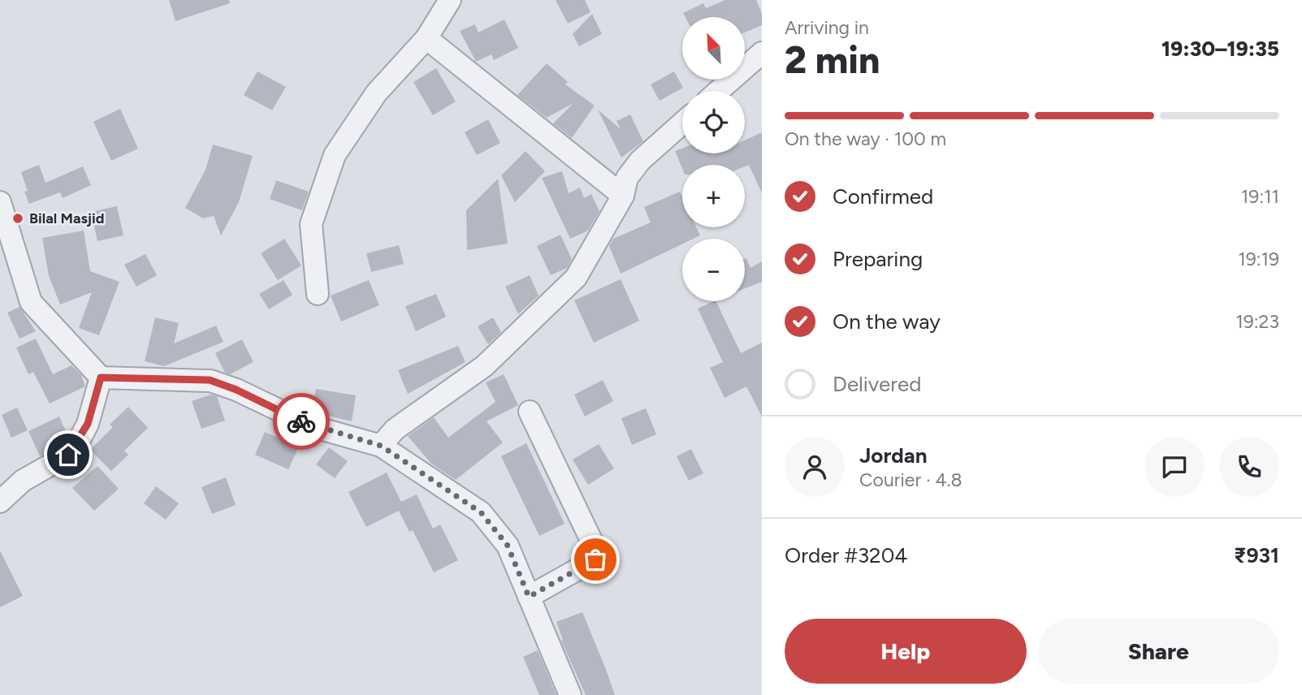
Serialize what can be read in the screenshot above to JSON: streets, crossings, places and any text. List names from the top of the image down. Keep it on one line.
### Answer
{"places":["Bilal Masjid"],"north":"top left","page":{"heading":["2 min","Arriving in","19:30–19:35"],"panel":["Jordan","Courier · 4.8","Order #3204","₹931"],"map_buttons":["+","−"],"bar":"On the way · 100 m","list":[["Confirmed","19:11"],["Preparing","19:19"],["On the way","19:23"],"Delivered"],"buttons":["Help","Share"]}}
